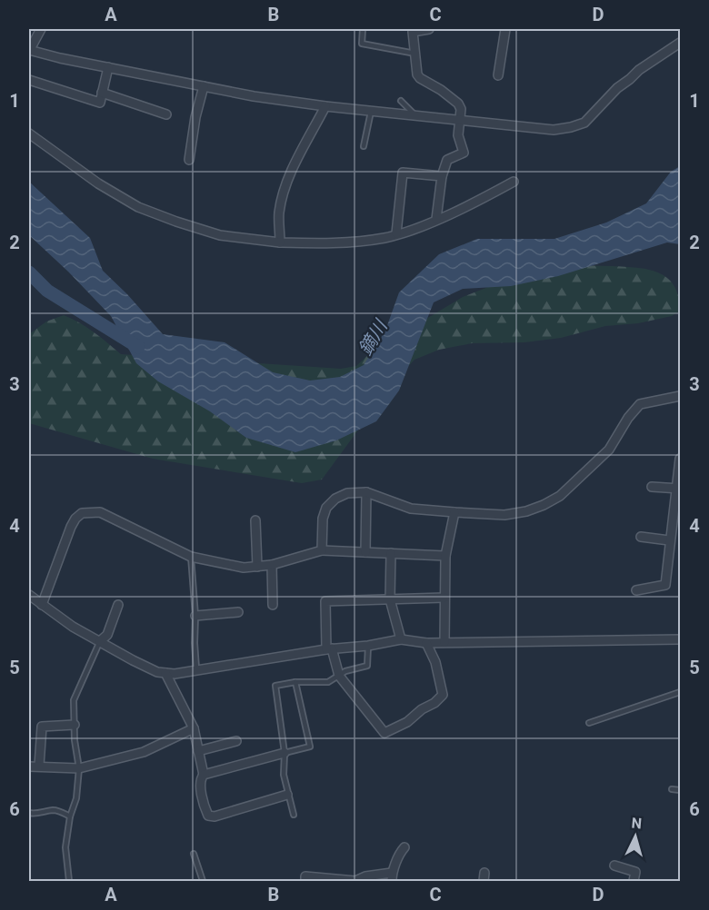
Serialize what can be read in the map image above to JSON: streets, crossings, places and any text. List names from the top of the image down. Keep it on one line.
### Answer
{"water":["鏑川"],"north":"top","grid":{"columns":["A","B","C","D"],"rows":["1","2","3","4","5","6"]}}
